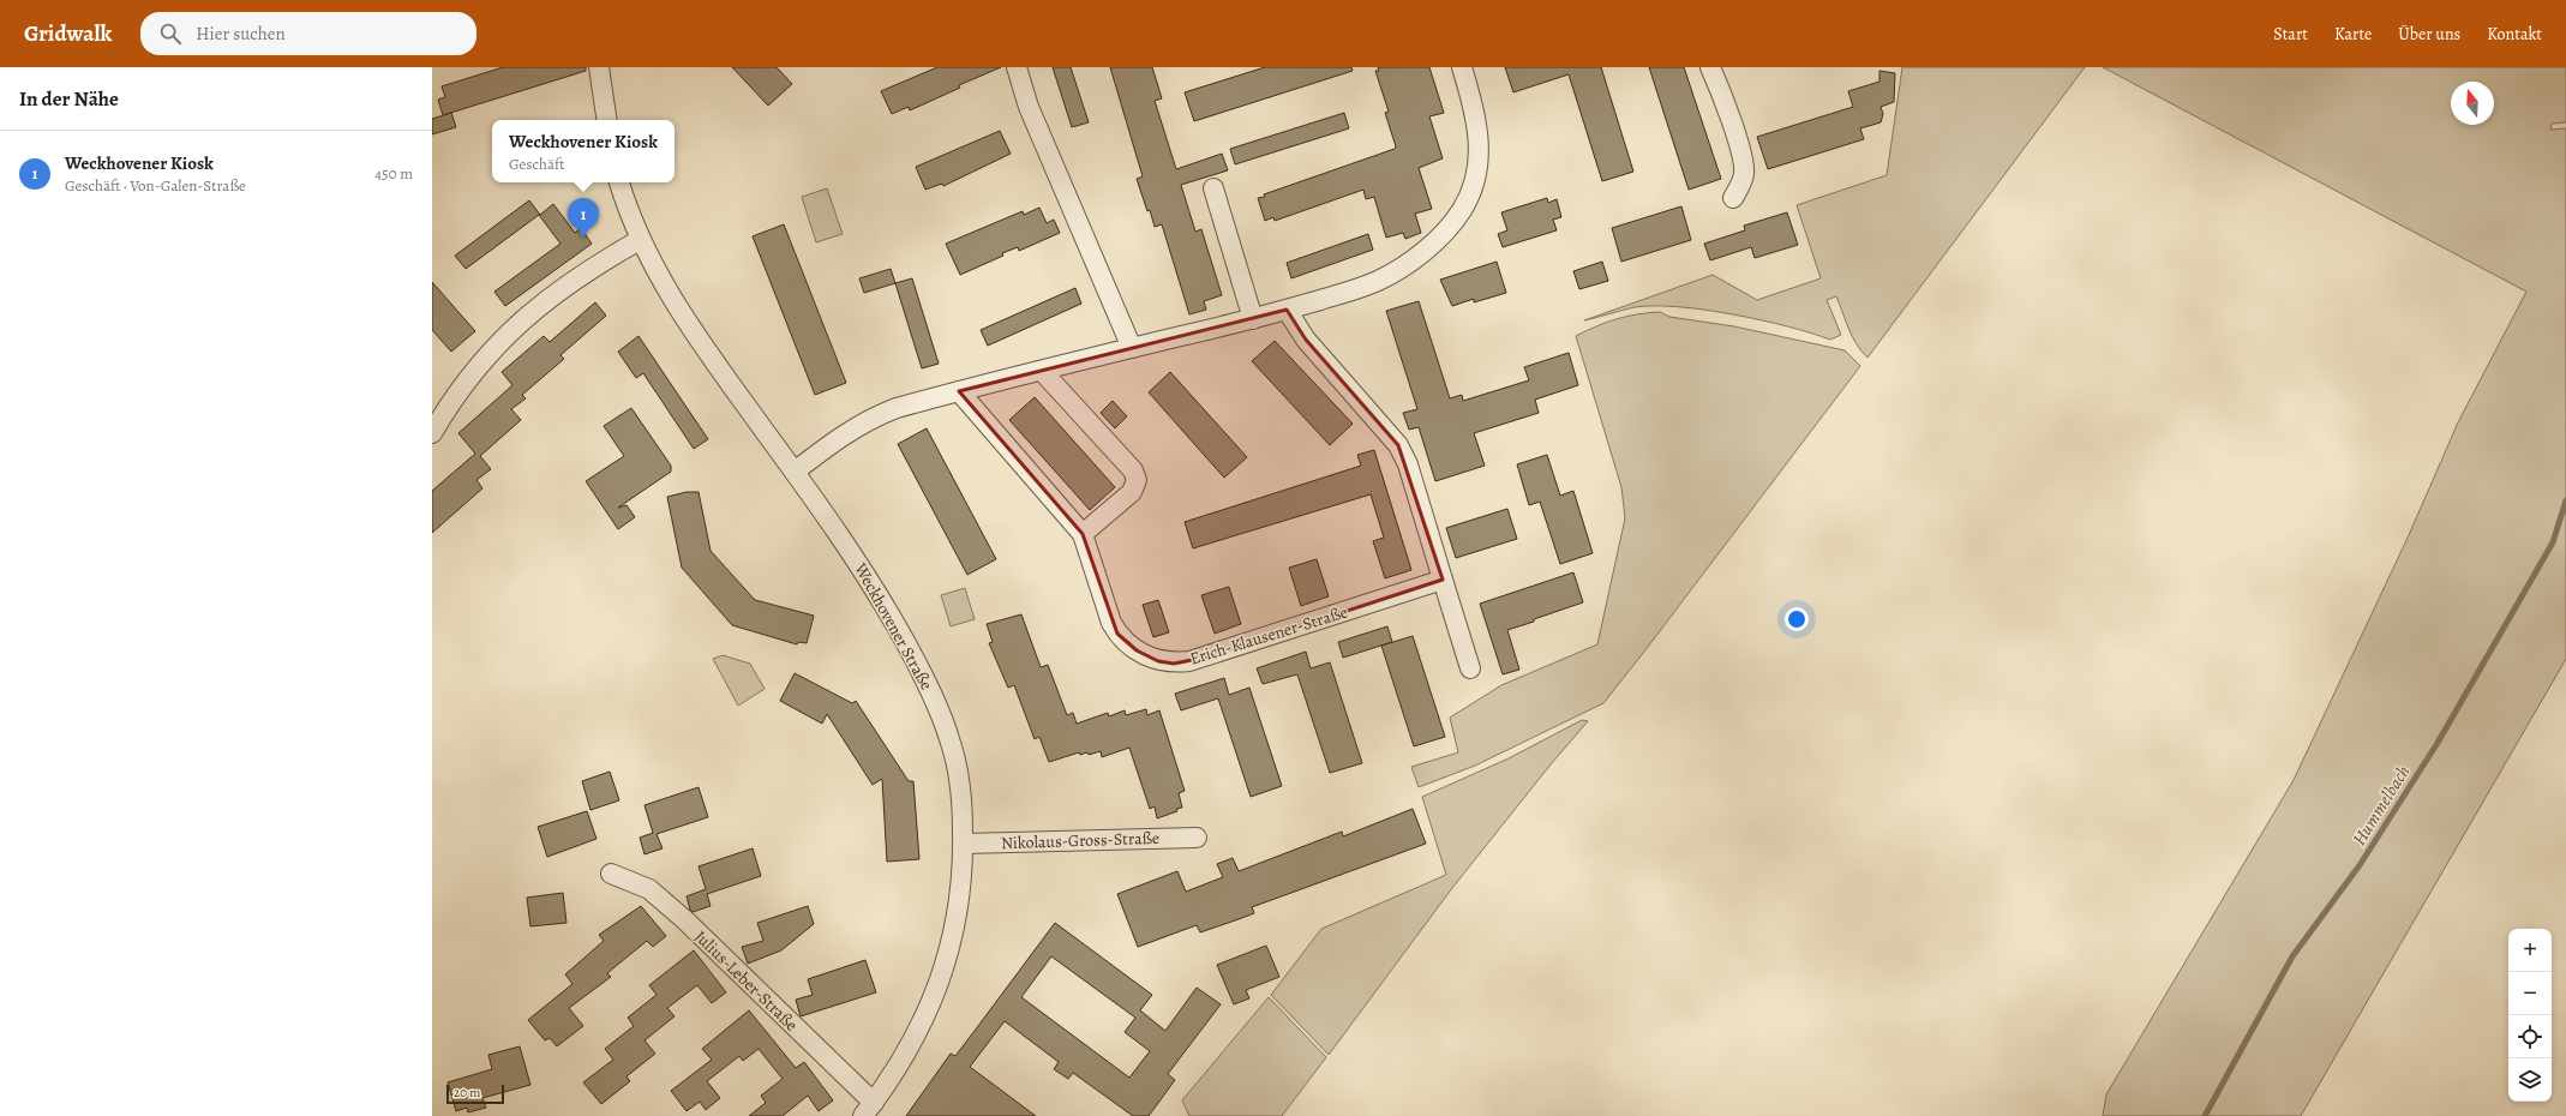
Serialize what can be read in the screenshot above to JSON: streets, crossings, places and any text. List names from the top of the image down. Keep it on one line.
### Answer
{"streets":{"street":["Weckhovener Straße","Erich-Klausener-Straße","Nikolaus-Gross-Straße","Julius-Leber-Straße"]},"crossings":[["Weckhovener Straße","Nikolaus-Gross-Straße"],["Weckhovener Straße","Julius-Leber-Straße"]],"water":["Hummelbach"],"scale_bar":"20 m","north":"top","page":{"header":"Gridwalk","search":"Hier suchen","nav":["Start","Karte","Über uns","Kontakt"],"heading":"In der Nähe","popup":["Weckhovener Kiosk","Geschäft"],"list":[{"mark":"1","name":"Weckhovener Kiosk","note":"Geschäft · Von-Galen-Straße","value":"450 m"}],"pins":"1","map_buttons":["+","−"],"scale":"20 m"}}
